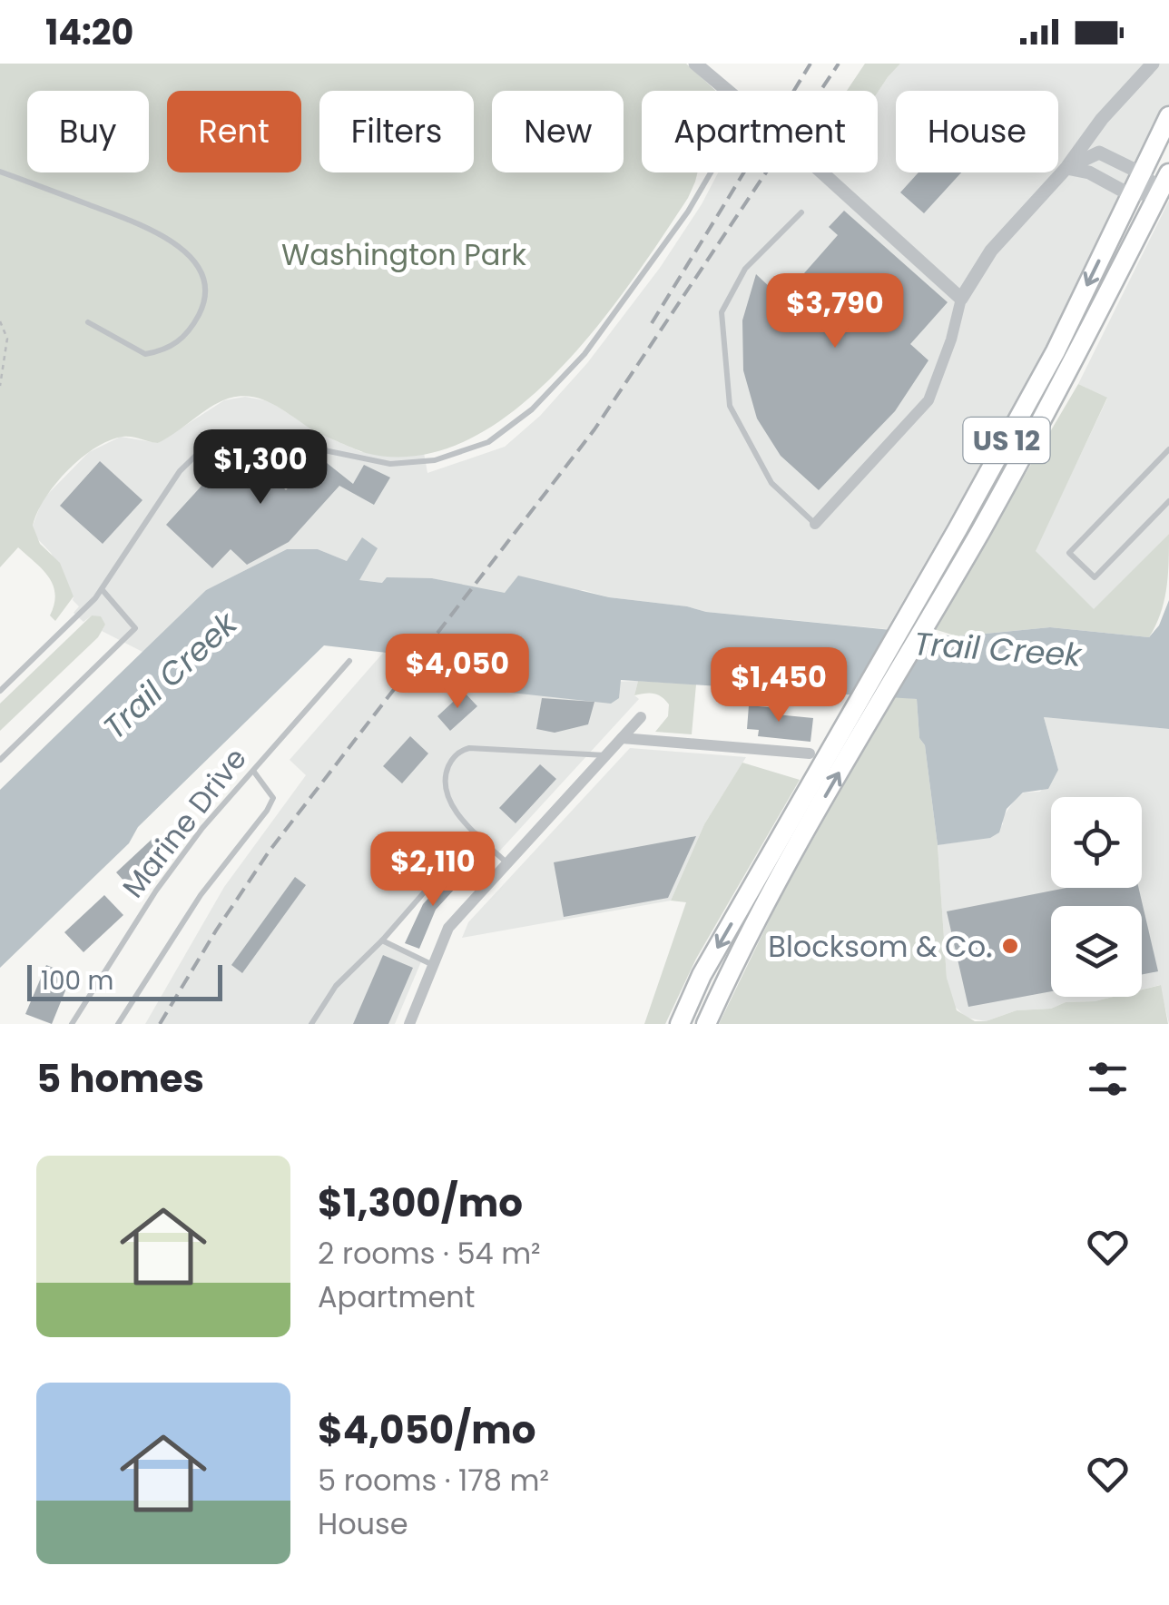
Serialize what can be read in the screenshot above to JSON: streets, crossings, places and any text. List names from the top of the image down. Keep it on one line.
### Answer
{"streets":{"main road":["US 12"],"lane":["Marine Drive"]},"water":["Trail Creek"],"parks":["Washington Park"],"places":["Blocksom & Co."],"scale_bar":"100 m","page":{"status":"14:20","chip":["Buy","Rent","Filters","New","Apartment","House"],"price":["$3,790","$1,300","$4,050","$1,450","$2,110"],"scale":"100 m","heading":"5 homes","list":[{"name":"$1,300/mo","note":"2 rooms · 54 m² · Apartment"},{"name":"$4,050/mo","note":"5 rooms · 178 m² · House"}]}}
